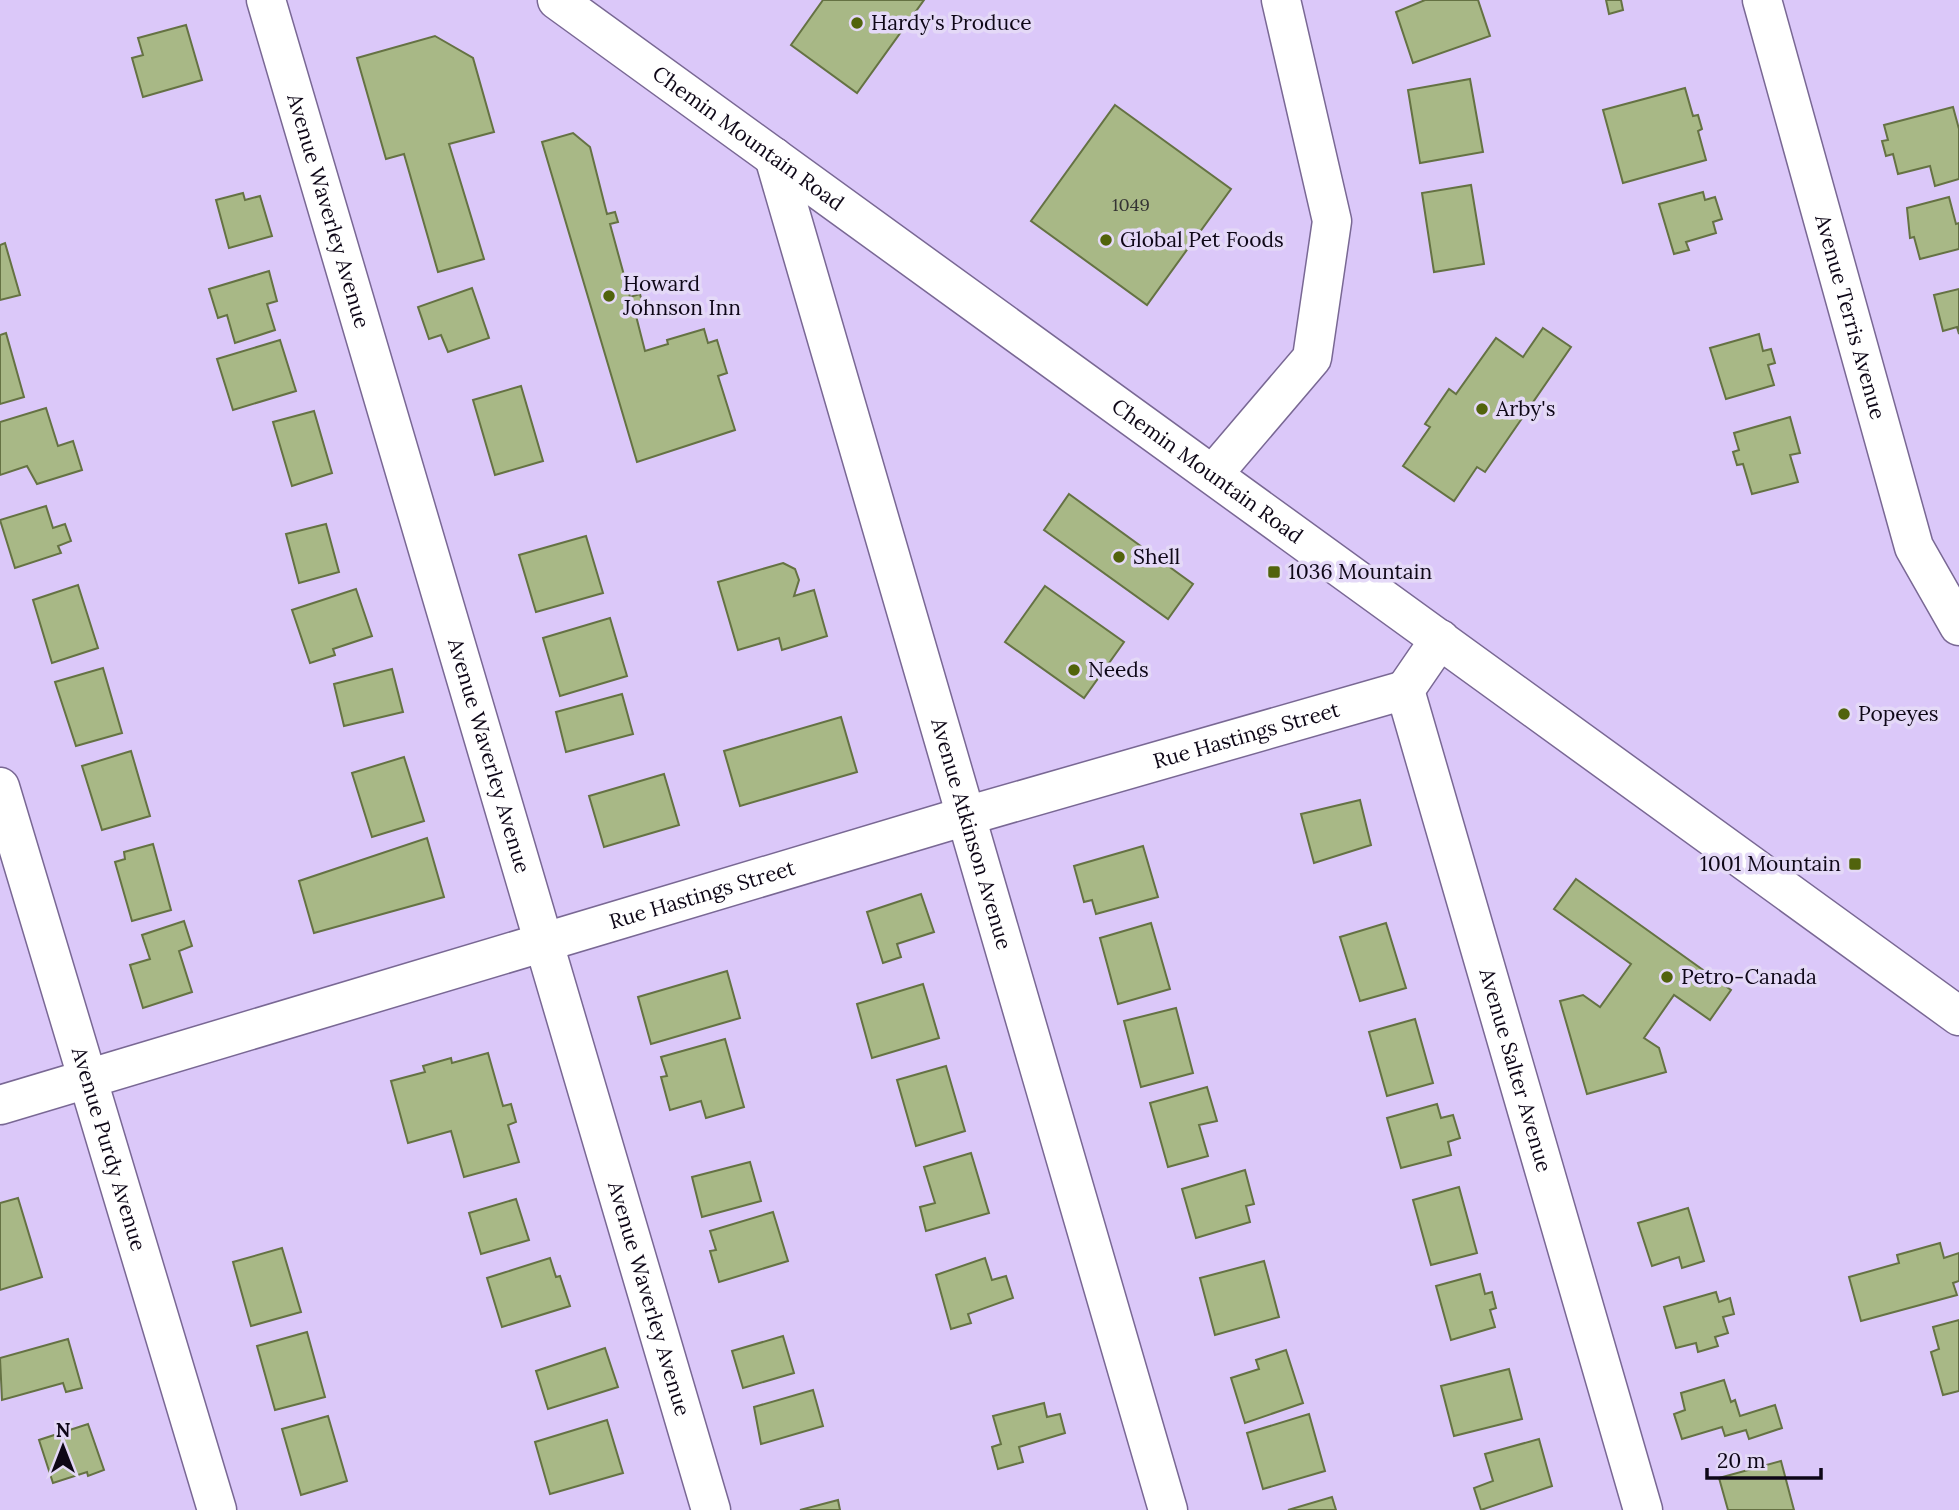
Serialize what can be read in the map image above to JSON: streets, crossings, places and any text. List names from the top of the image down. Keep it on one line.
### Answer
{"streets":{"street":["Chemin Mountain Road","Avenue Waverley Avenue","Avenue Terris Avenue","Rue Hastings Street","Avenue Atkinson Avenue","Avenue Salter Avenue","Avenue Purdy Avenue"]},"crossings":[["Chemin Mountain Road","Avenue Atkinson Avenue"],["Avenue Waverley Avenue","Rue Hastings Street"],["Rue Hastings Street","Avenue Atkinson Avenue"],["Rue Hastings Street","Avenue Salter Avenue"],["Rue Hastings Street","Avenue Purdy Avenue"]],"places":{"other":["Hardy's Produce","Global Pet Foods","Howard Johnson Inn","Arby's","Shell","Needs","Popeyes","Petro-Canada"],"transit":["1036 Mountain","1001 Mountain"]},"house_numbers":["1049"],"scale_bar":"20 m","north":"top"}
